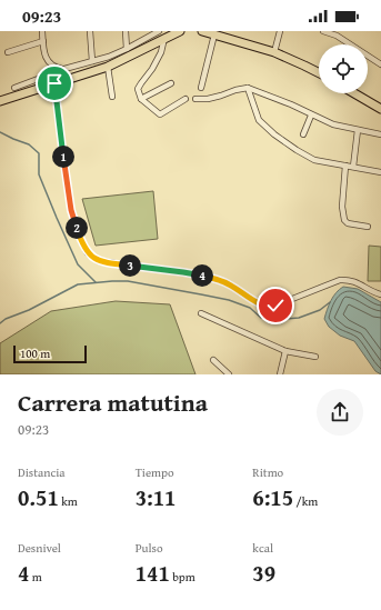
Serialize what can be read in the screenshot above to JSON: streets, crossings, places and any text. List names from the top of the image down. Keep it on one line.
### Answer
{"scale_bar":"100 m","page":{"status":"09:23","pins":["1","2","3","4"],"scale":"100 m","heading":["Carrera matutina","09:23"],"stats":[["Distancia","0.51 km"],["Tiempo","3:11"],["Ritmo","6:15 /km"],["Desnivel","4 m"],["Pulso","141 bpm"],["kcal","39"]]}}
